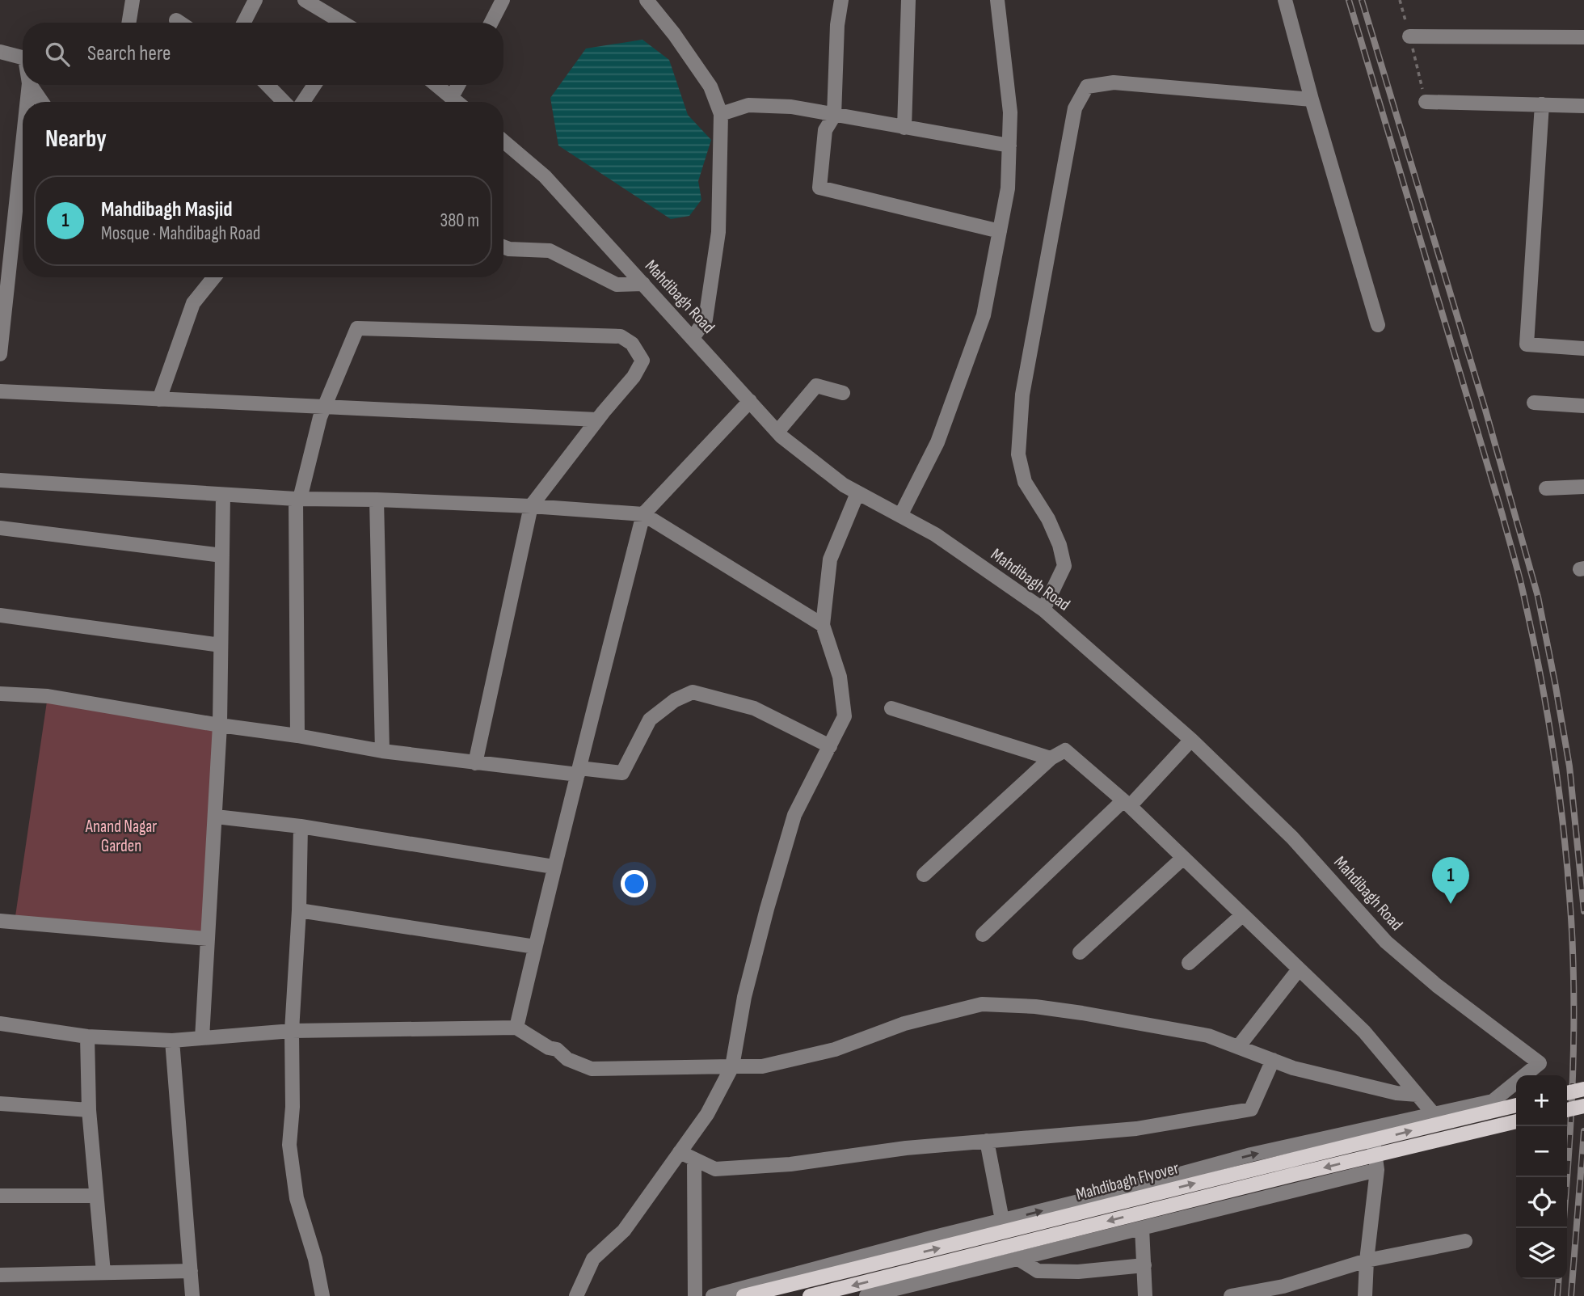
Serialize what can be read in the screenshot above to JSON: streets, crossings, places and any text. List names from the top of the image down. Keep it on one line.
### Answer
{"streets":{"main road":["Mahdibagh Flyover"],"street":["Mahdibagh Road"]},"parks":["Anand Nagar Garden"],"page":{"search":"Search here","heading":"Nearby","list":[{"mark":"1","name":"Mahdibagh Masjid","note":"Mosque · Mahdibagh Road","value":"380 m"}],"pins":"1","map_buttons":["+","−"]}}
